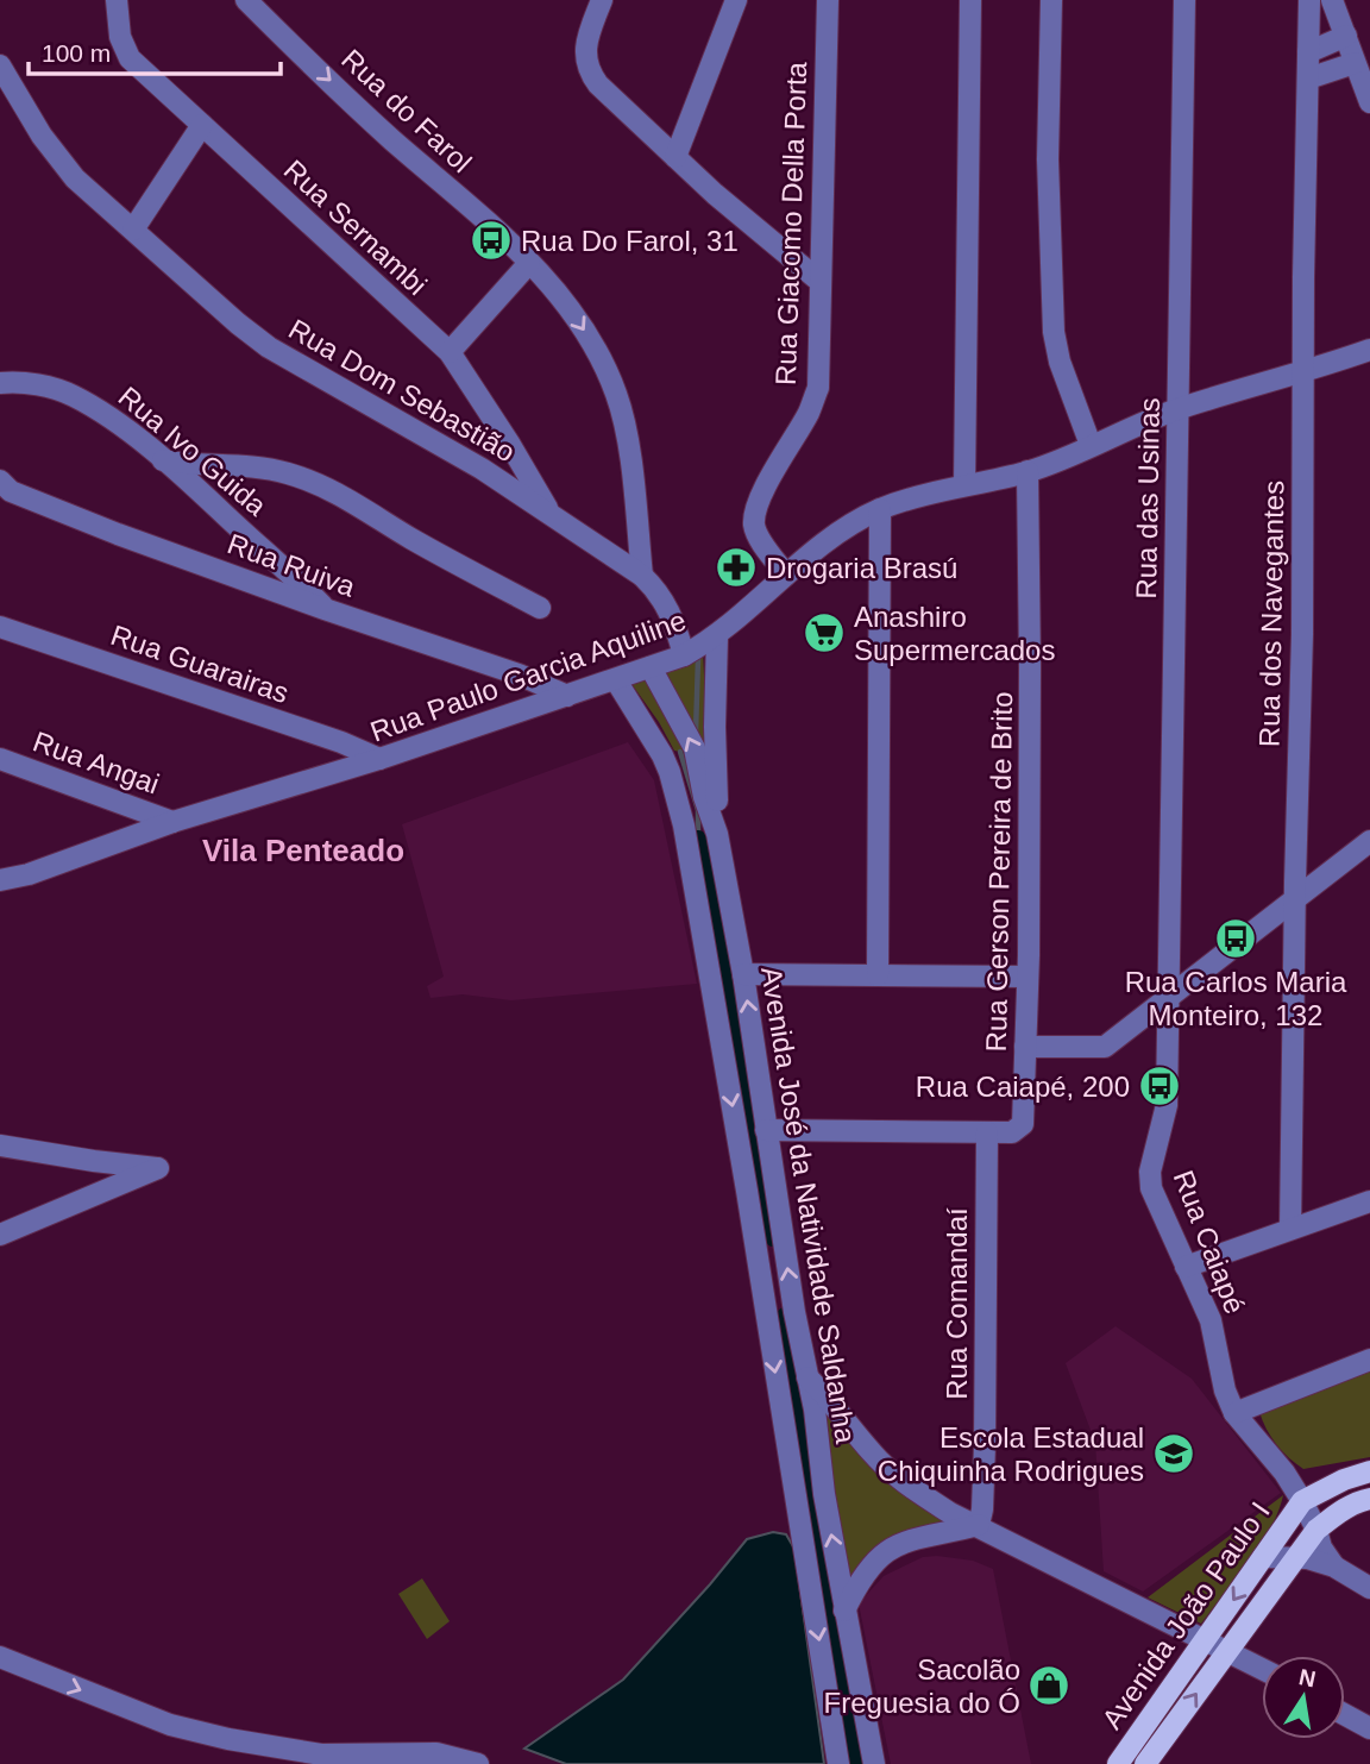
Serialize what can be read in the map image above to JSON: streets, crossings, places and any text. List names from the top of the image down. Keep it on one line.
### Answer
{"streets":{"main road":["Avenida João Paulo I"],"street":["Rua do Farol","Rua Giacomo Della Porta","Rua Sernambi","Rua Dom Sebastião","Rua Ivo Guida","Rua das Usinas","Rua Ruiva","Rua dos Navegantes","Rua Guarairas","Rua Paulo Garcia Aquiline","Rua Angai","Rua Gerson Pereira de Brito","Avenida José da Natividade Saldanha","Rua Caiapé","Rua Comandaí"]},"crossings":[["Rua do Farol","Rua Dom Sebastião"],["Rua Giacomo Della Porta","Rua Paulo Garcia Aquiline"],["Rua Sernambi","Rua Dom Sebastião"],["Rua Dom Sebastião","Rua Paulo Garcia Aquiline"],["Rua Ivo Guida","Rua Ruiva"],["Rua das Usinas","Rua Paulo Garcia Aquiline"],["Rua das Usinas","Rua Caiapé"],["Rua Ruiva","Rua Paulo Garcia Aquiline"],["Rua dos Navegantes","Rua Paulo Garcia Aquiline"],["Rua Guarairas","Rua Paulo Garcia Aquiline"],["Rua Paulo Garcia Aquiline","Rua Angai"],["Rua Paulo Garcia Aquiline","Rua Gerson Pereira de Brito"],["Rua Paulo Garcia Aquiline","Avenida José da Natividade Saldanha"],["Rua Gerson Pereira de Brito","Rua Comandaí"],["Rua Caiapé","Avenida João Paulo I"]],"one_way":["Rua do Farol"],"districts":["Vila Penteado"],"places":{"bus stop":["Rua Do Farol, 31","Rua Carlos Maria Monteiro, 132","Rua Caiapé, 200"],"pharmacy":["Drogaria Brasú"],"supermarket":["Anashiro Supermercados"],"school or university":["Escola Estadual Chiquinha Rodrigues"],"shop":["Sacolão Freguesia do Ó"]},"scale_bar":"100 m","north":"top"}
